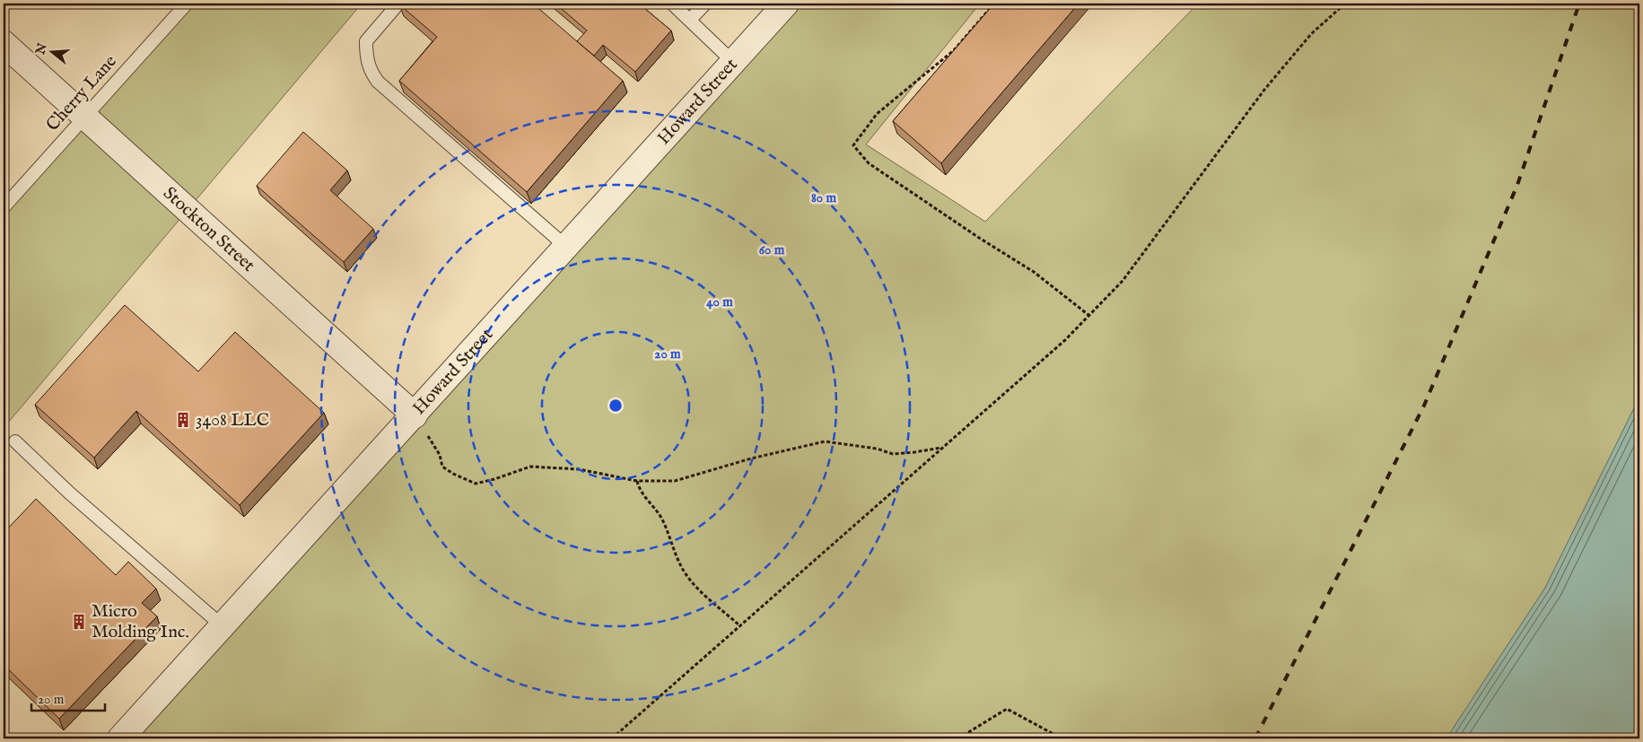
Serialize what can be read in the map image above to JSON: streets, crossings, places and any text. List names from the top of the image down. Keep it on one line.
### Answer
{"streets":{"street":["Howard Street","Stockton Street"],"lane":["Cherry Lane"]},"crossings":[["Cherry Lane","Stockton Street"],["Howard Street","Stockton Street"]],"places":{"building":["3408 LLC","Micro Molding Inc."]},"scale_bar":"20 m","north":"left","rings":["80 m","60 m","40 m","20 m"]}
